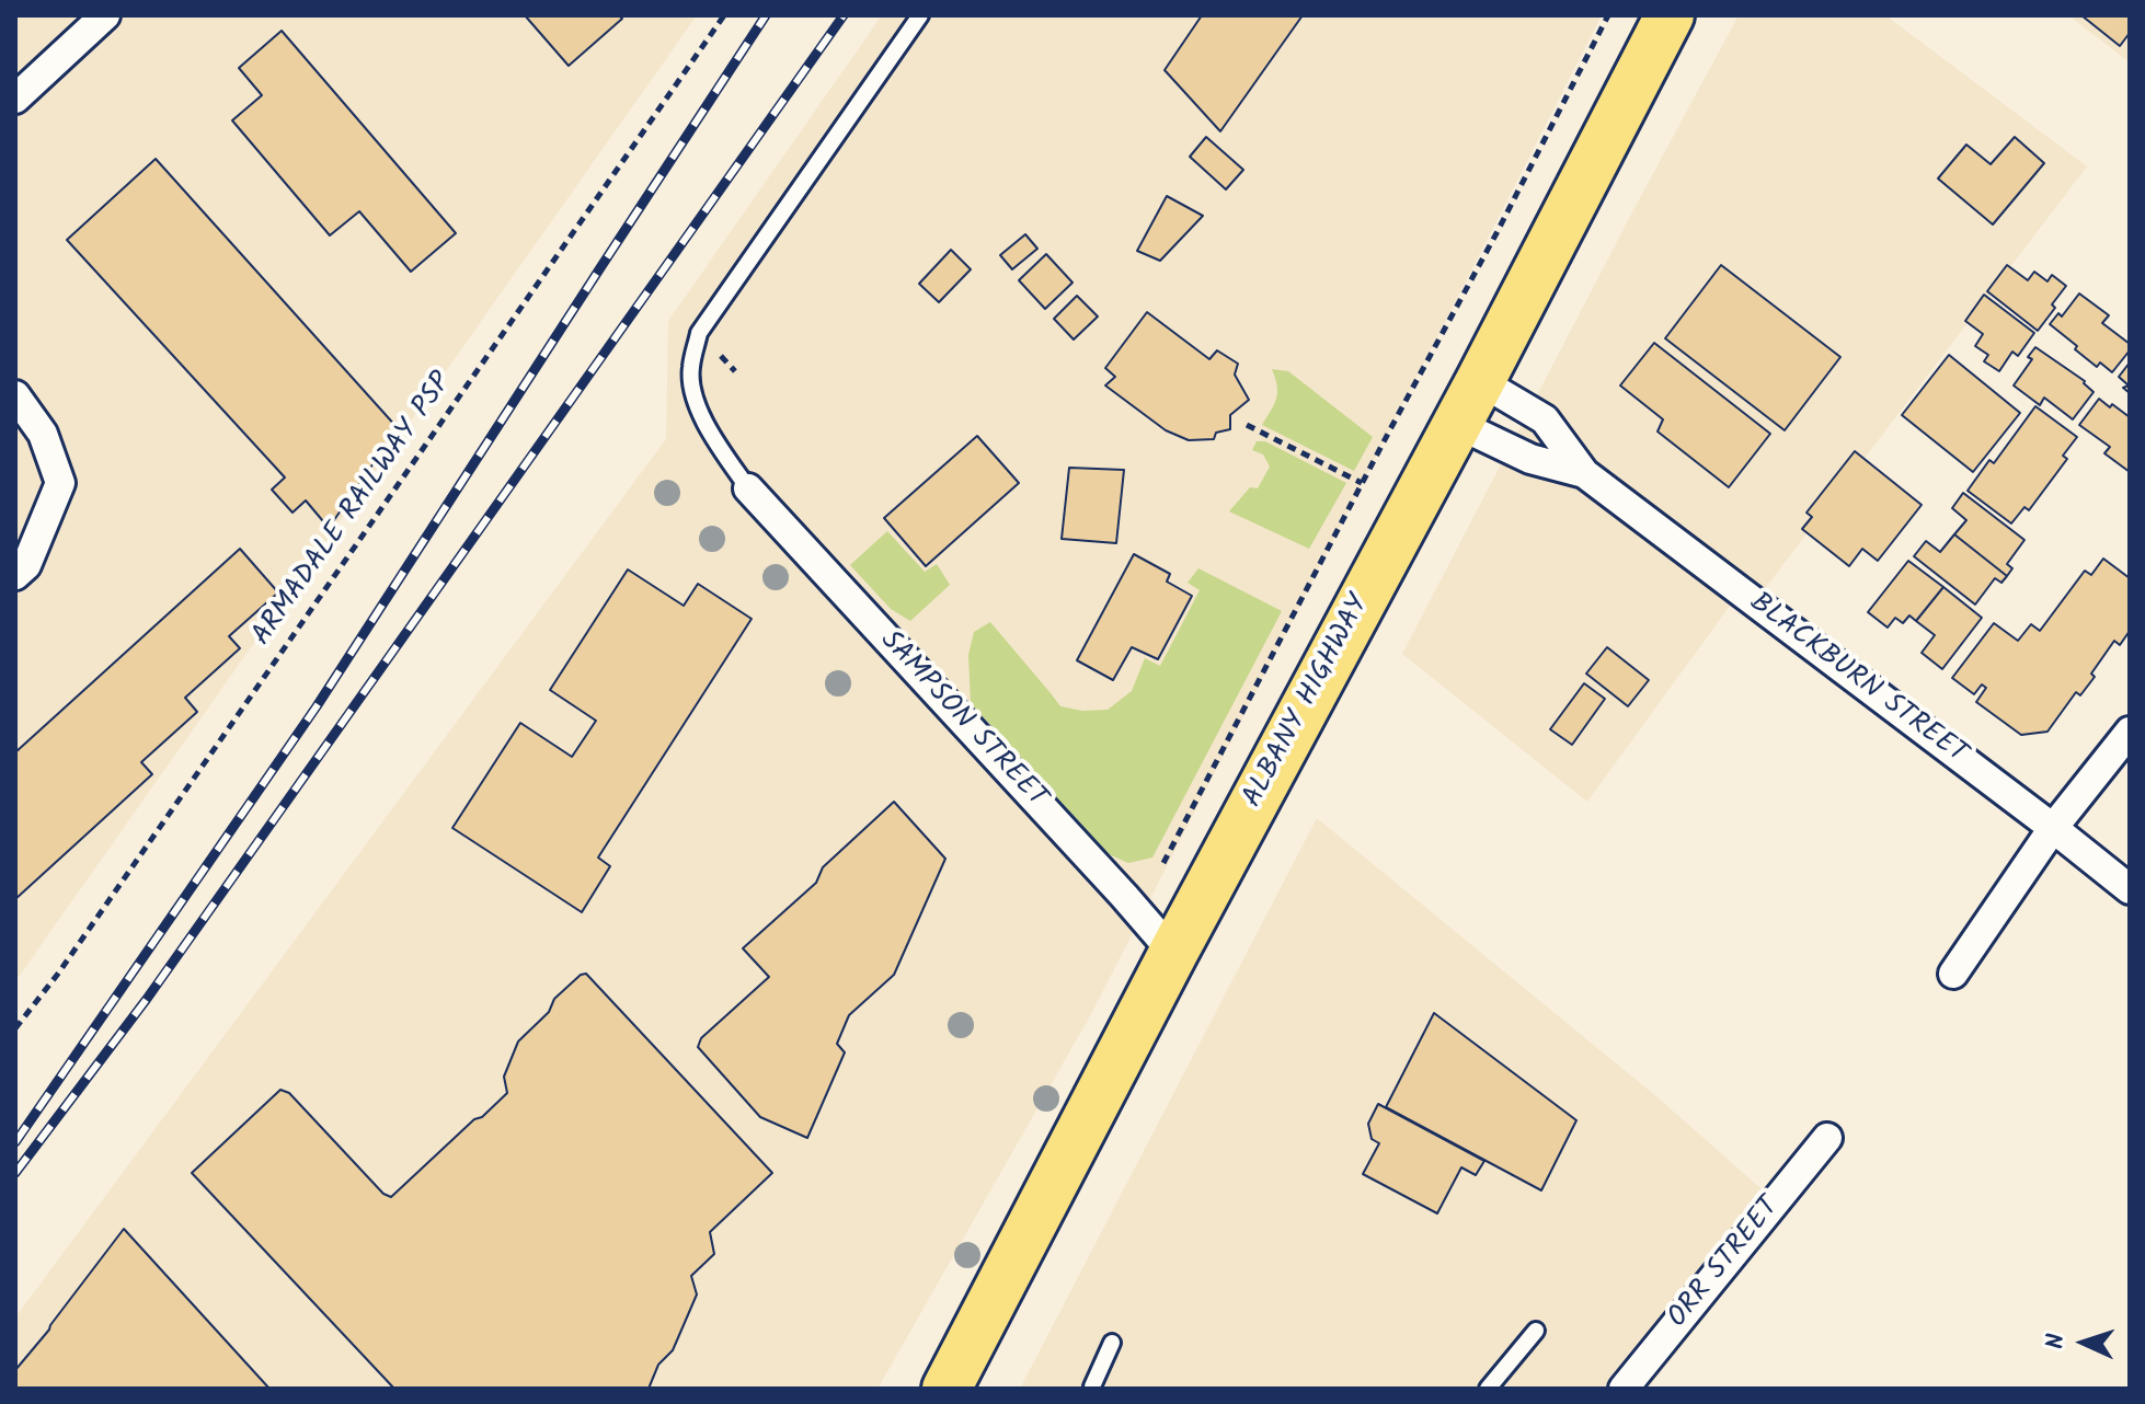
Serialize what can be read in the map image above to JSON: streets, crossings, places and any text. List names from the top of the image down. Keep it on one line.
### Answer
{"streets":{"highway":["ALBANY HIGHWAY"],"street":["BLACKBURN STREET","SAMPSON STREET","ORR STREET"],"path":["ARMADALE RAILWAY PSP"]},"crossings":[["BLACKBURN STREET","ALBANY HIGHWAY"],["ALBANY HIGHWAY","SAMPSON STREET"]],"north":"left"}
